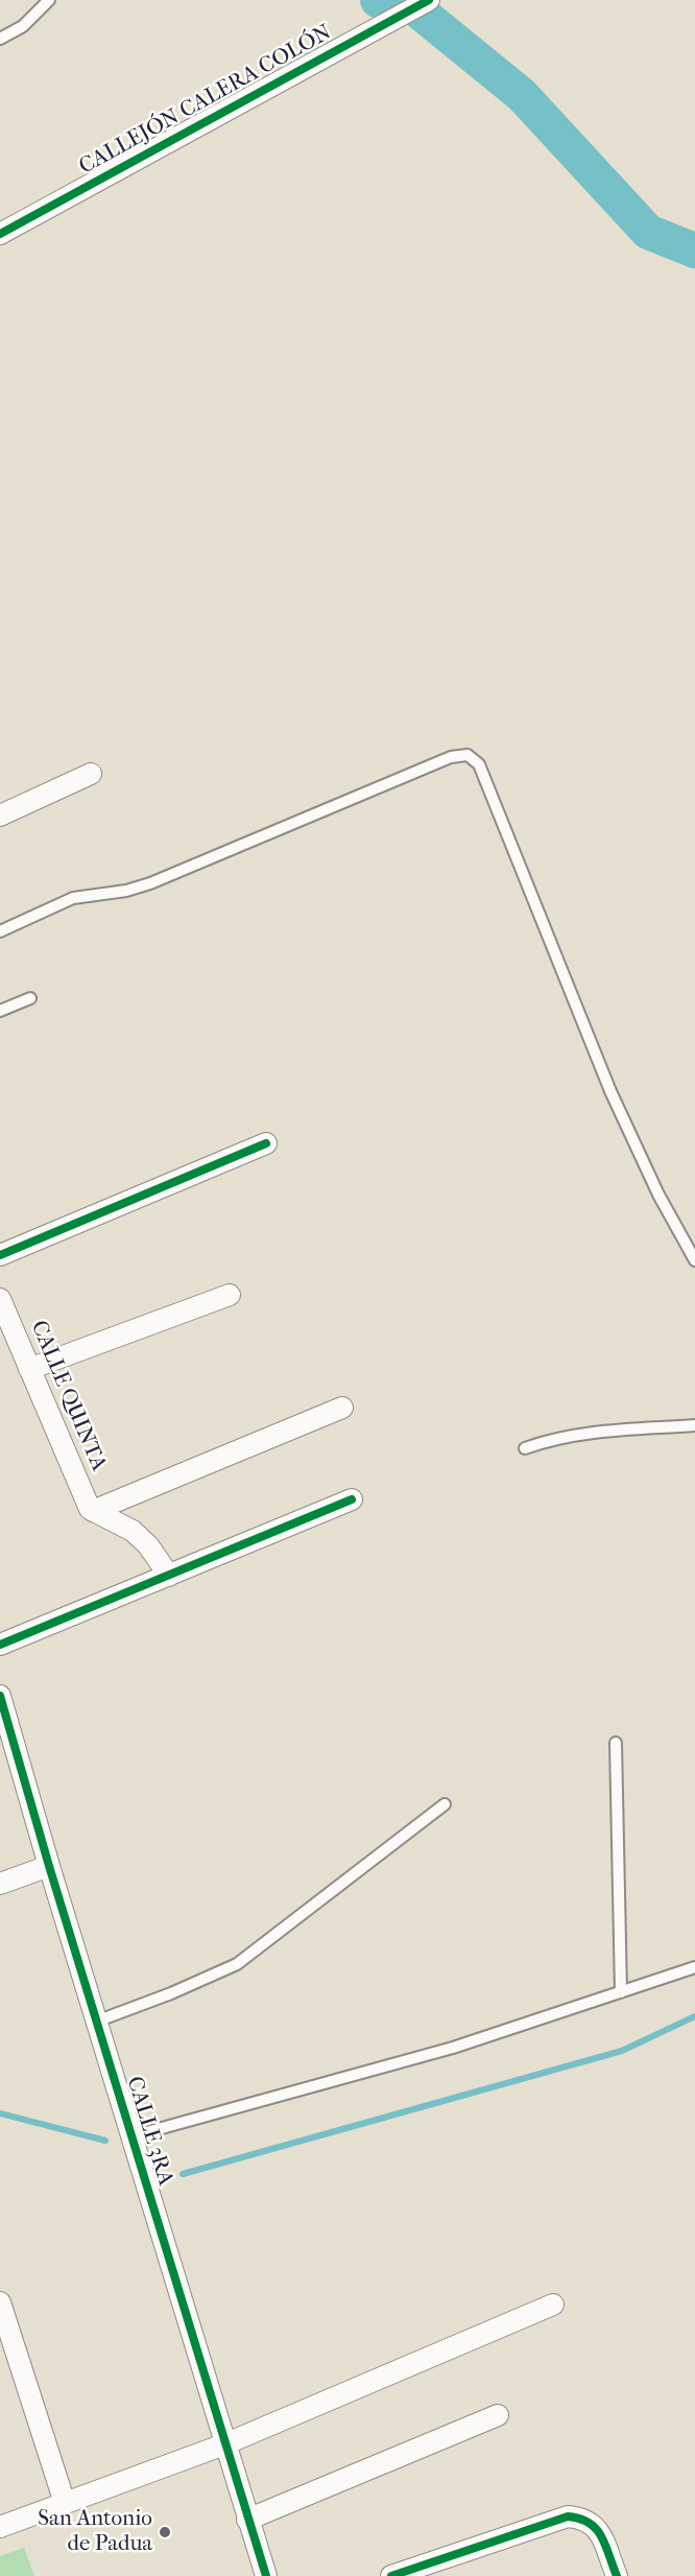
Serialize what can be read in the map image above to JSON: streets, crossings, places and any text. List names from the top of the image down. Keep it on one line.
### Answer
{"streets":{"street":["CALLEJÓN CALERA COLÓN","CALLE QUINTA","CALLE 3RA"]},"places":["San Antonio de Padua"]}
